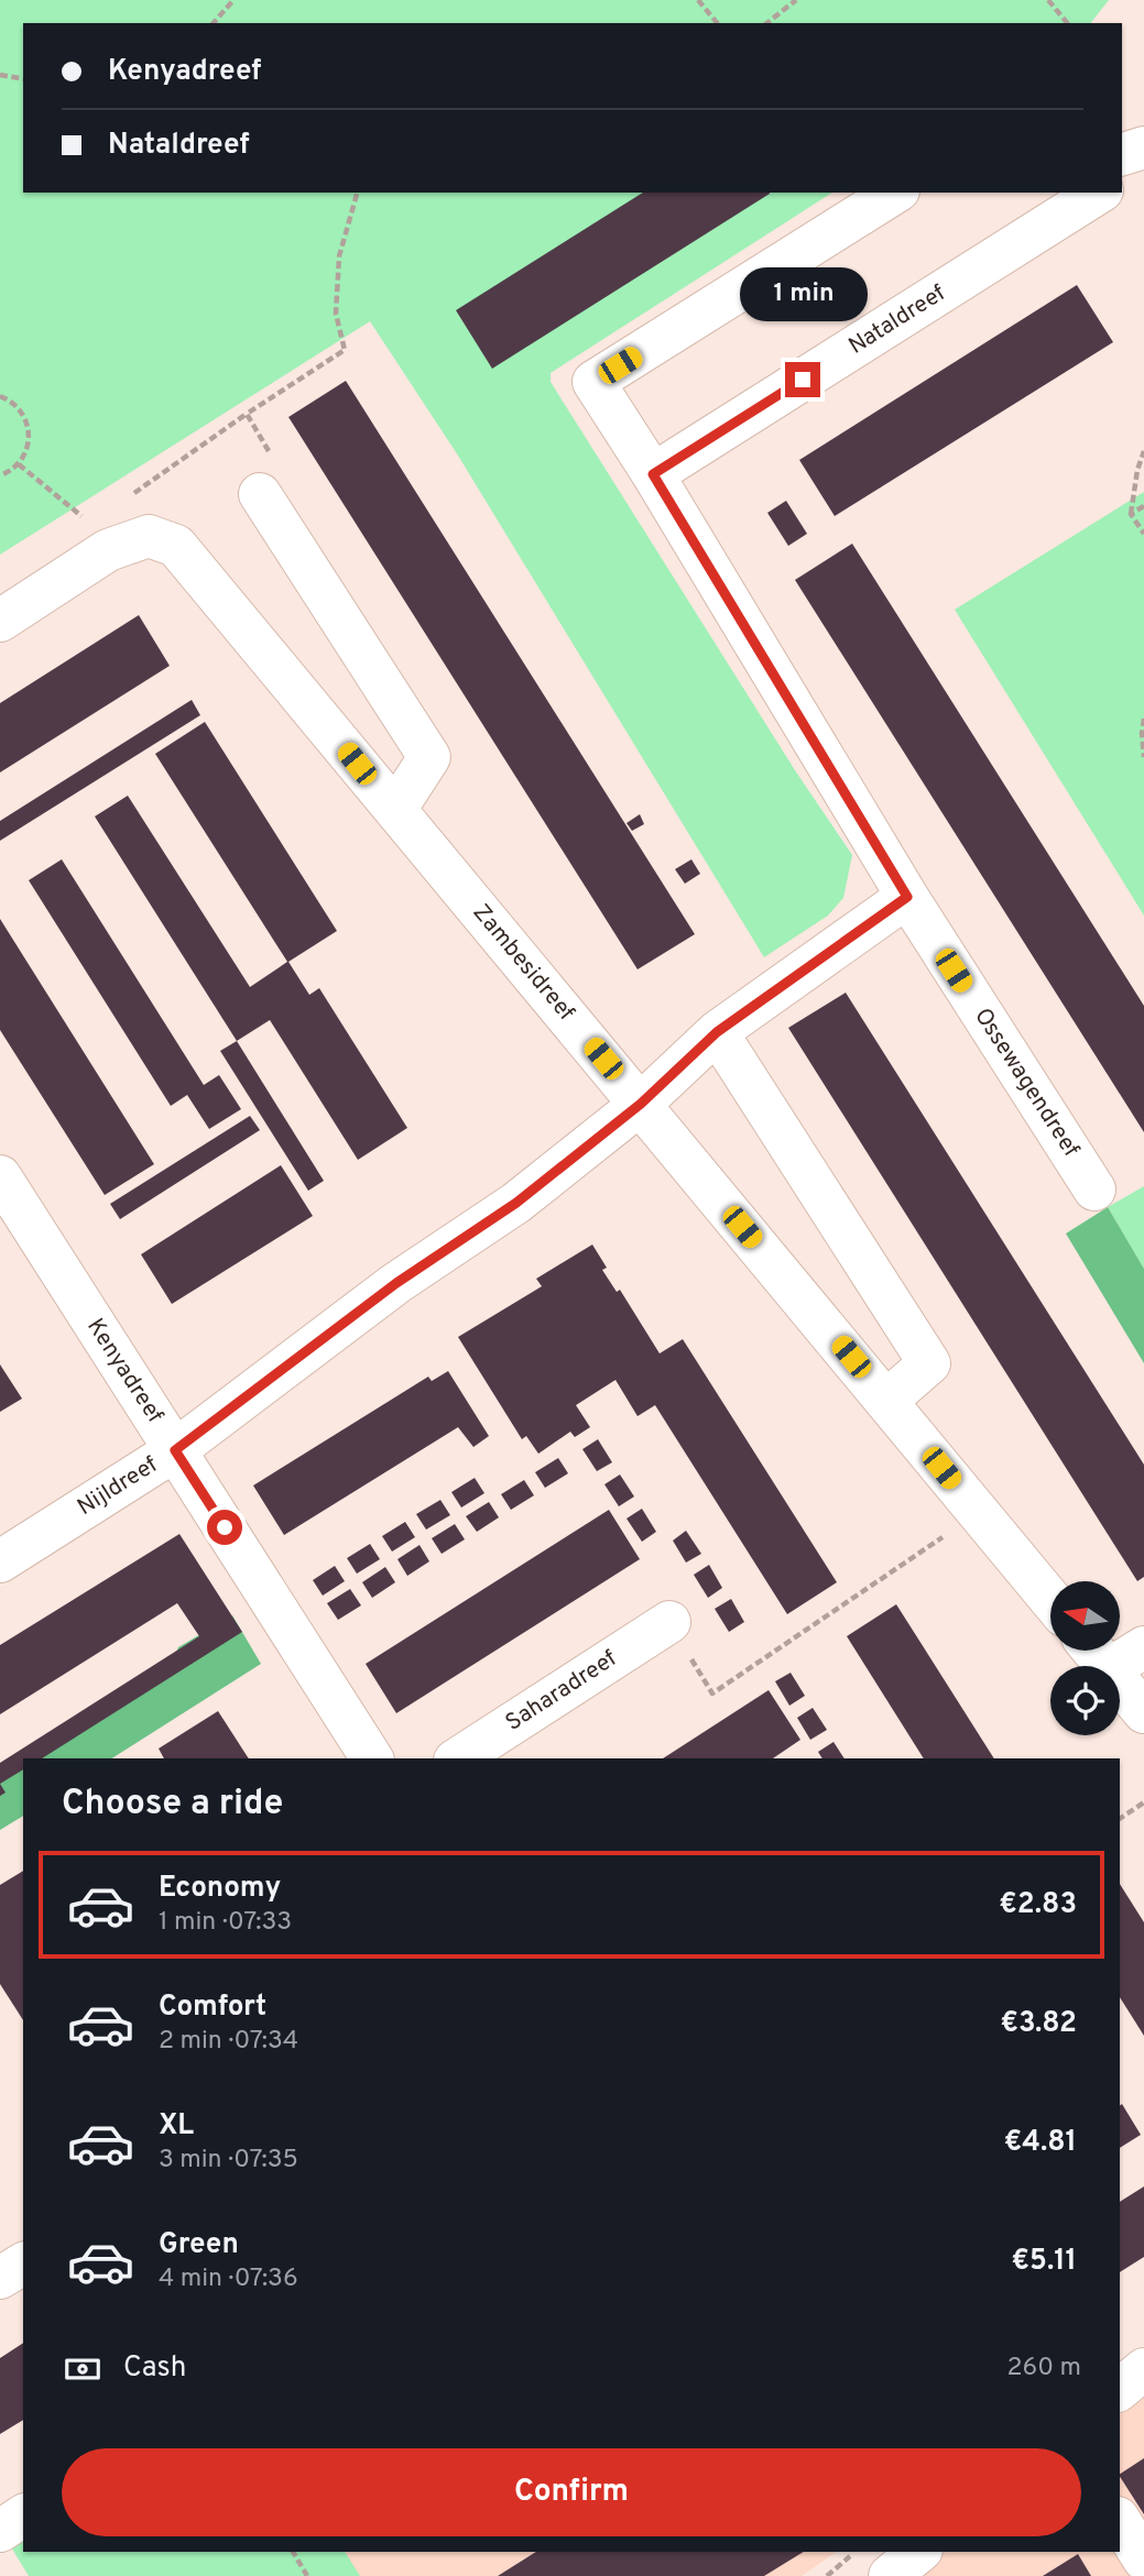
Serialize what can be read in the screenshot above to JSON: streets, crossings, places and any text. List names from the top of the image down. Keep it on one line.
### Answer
{"streets":{"street":["Nataldreef","Zambesidreef","Ossewagendreef","Kenyadreef","Nijldreef","Saharadreef"]},"crossings":[["Nataldreef","Ossewagendreef"],["Zambesidreef","Nijldreef"],["Kenyadreef","Nijldreef"]],"north":"left","page":{"banner":["Kenyadreef","Nataldreef"],"bubble":"1 min","heading":"Choose a ride","list":[{"name":"Economy","note":"1 min · 07:33","value":"€2.83"},{"name":"Comfort","note":"2 min · 07:34","value":"€3.82"},{"name":"XL","note":"3 min · 07:35","value":"€4.81"},{"name":"Green","note":"4 min · 07:36","value":"€5.11"}],"pay":["Cash","260 m"],"buttons":"Confirm"}}
